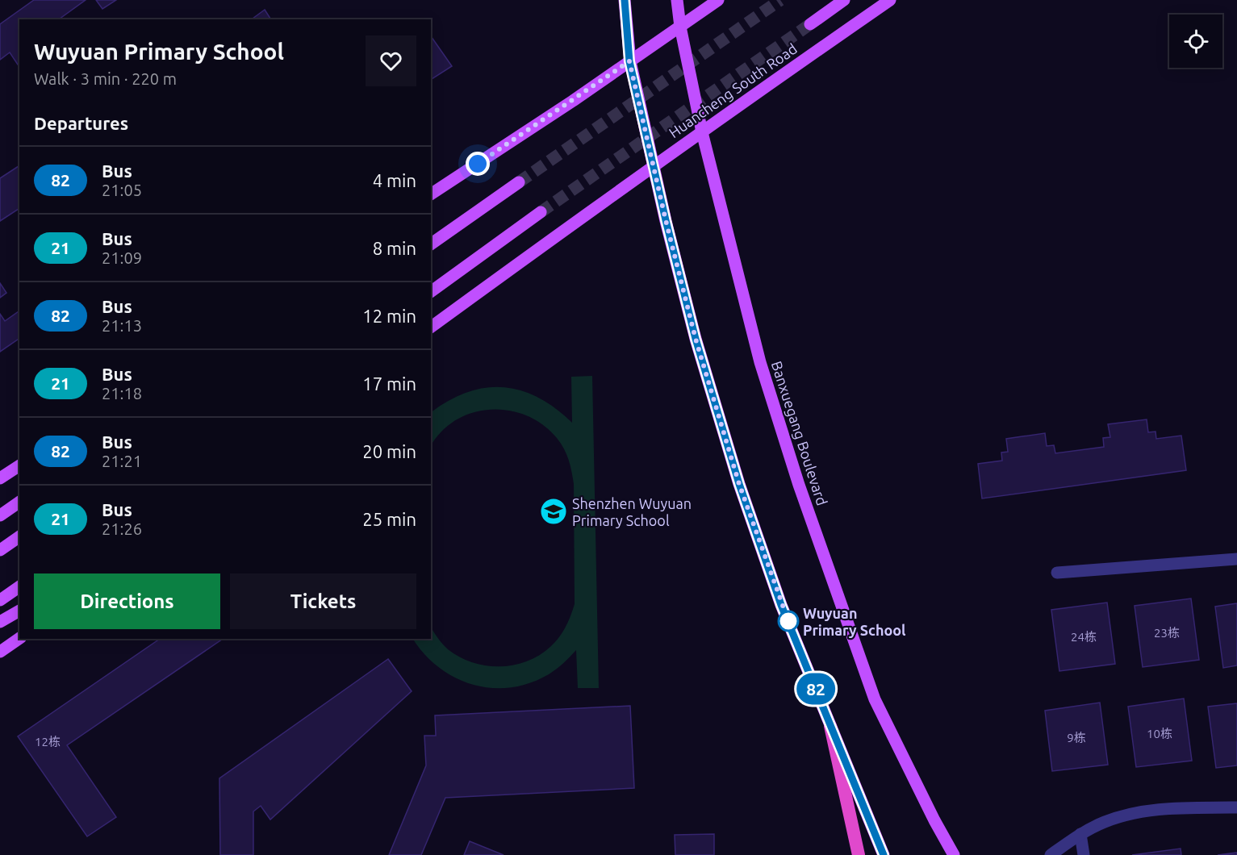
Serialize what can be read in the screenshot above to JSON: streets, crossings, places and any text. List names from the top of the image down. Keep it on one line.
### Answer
{"streets":{"main road":["Huancheng South Road","Banxuegang Boulevard"]},"crossings":[["Huancheng South Road","Banxuegang Boulevard"]],"places":{"school or university":["Shenzhen Wuyuan Primary School"],"other":["Wuyuan Primary School"]},"lines":["bus line 82"],"house_numbers":["23栋","24栋","10栋","9栋","12栋"],"page":{"on_map":"82","heading":[["Wuyuan Primary School","Walk · 3 min · 220 m"],"Departures"],"list":[{"mark":"82","name":"Bus","note":"21:05","value":"4 min"},{"mark":"21","name":"Bus","note":"21:09","value":"8 min"},{"mark":"82","name":"Bus","note":"21:13","value":"12 min"},{"mark":"21","name":"Bus","note":"21:18","value":"17 min"},{"mark":"82","name":"Bus","note":"21:21","value":"20 min"},{"mark":"21","name":"Bus","note":"21:26","value":"25 min"}],"buttons":["Directions","Tickets"]}}
